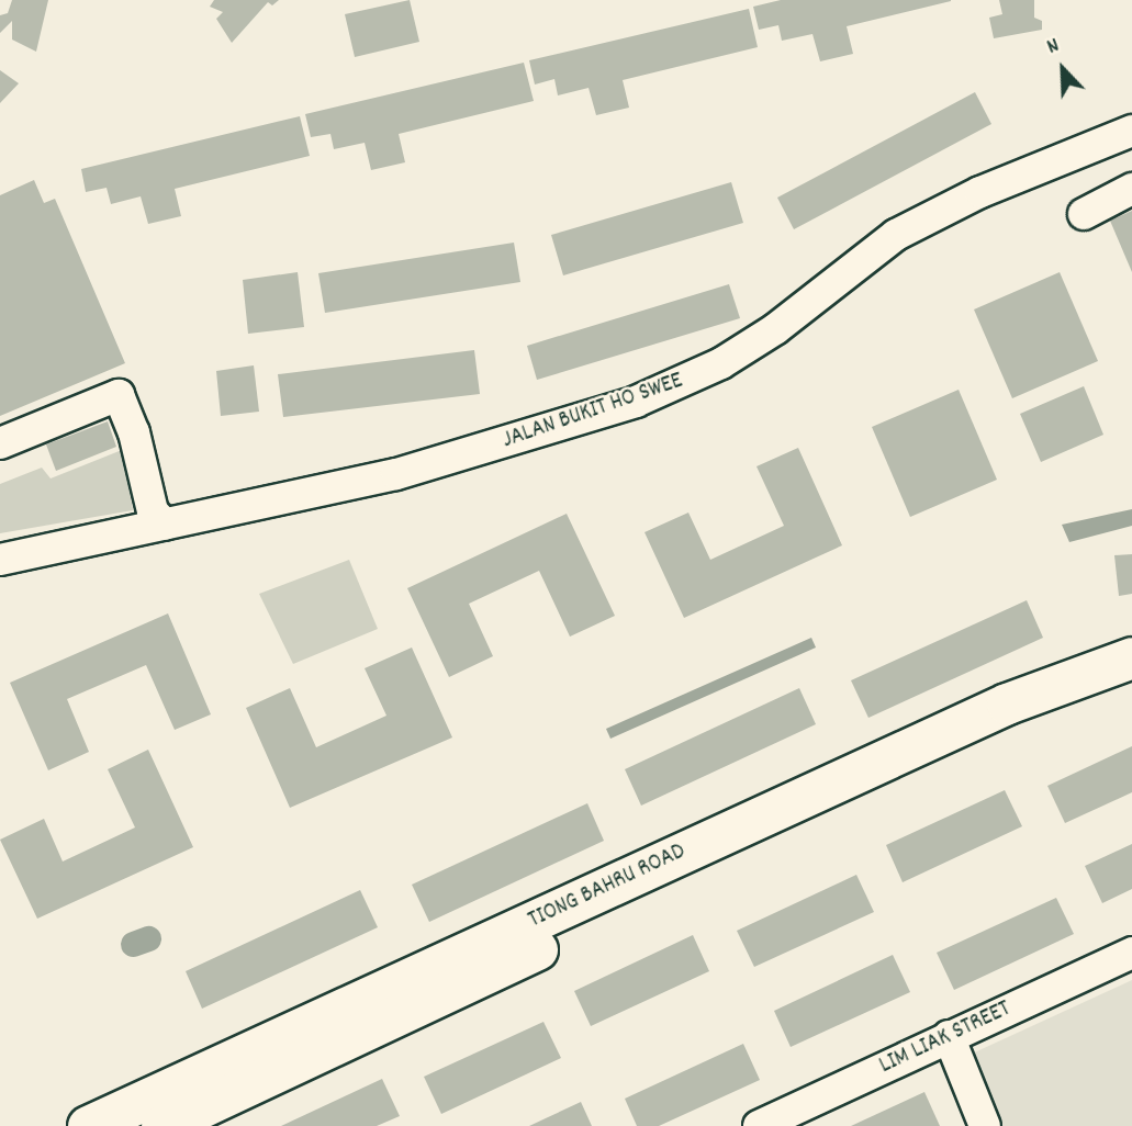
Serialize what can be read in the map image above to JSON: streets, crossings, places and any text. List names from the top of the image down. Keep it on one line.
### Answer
{"streets":{"main road":["TIONG BAHRU ROAD"],"street":["JALAN BUKIT HO SWEE","LIM LIAK STREET"]},"north":"top left"}
